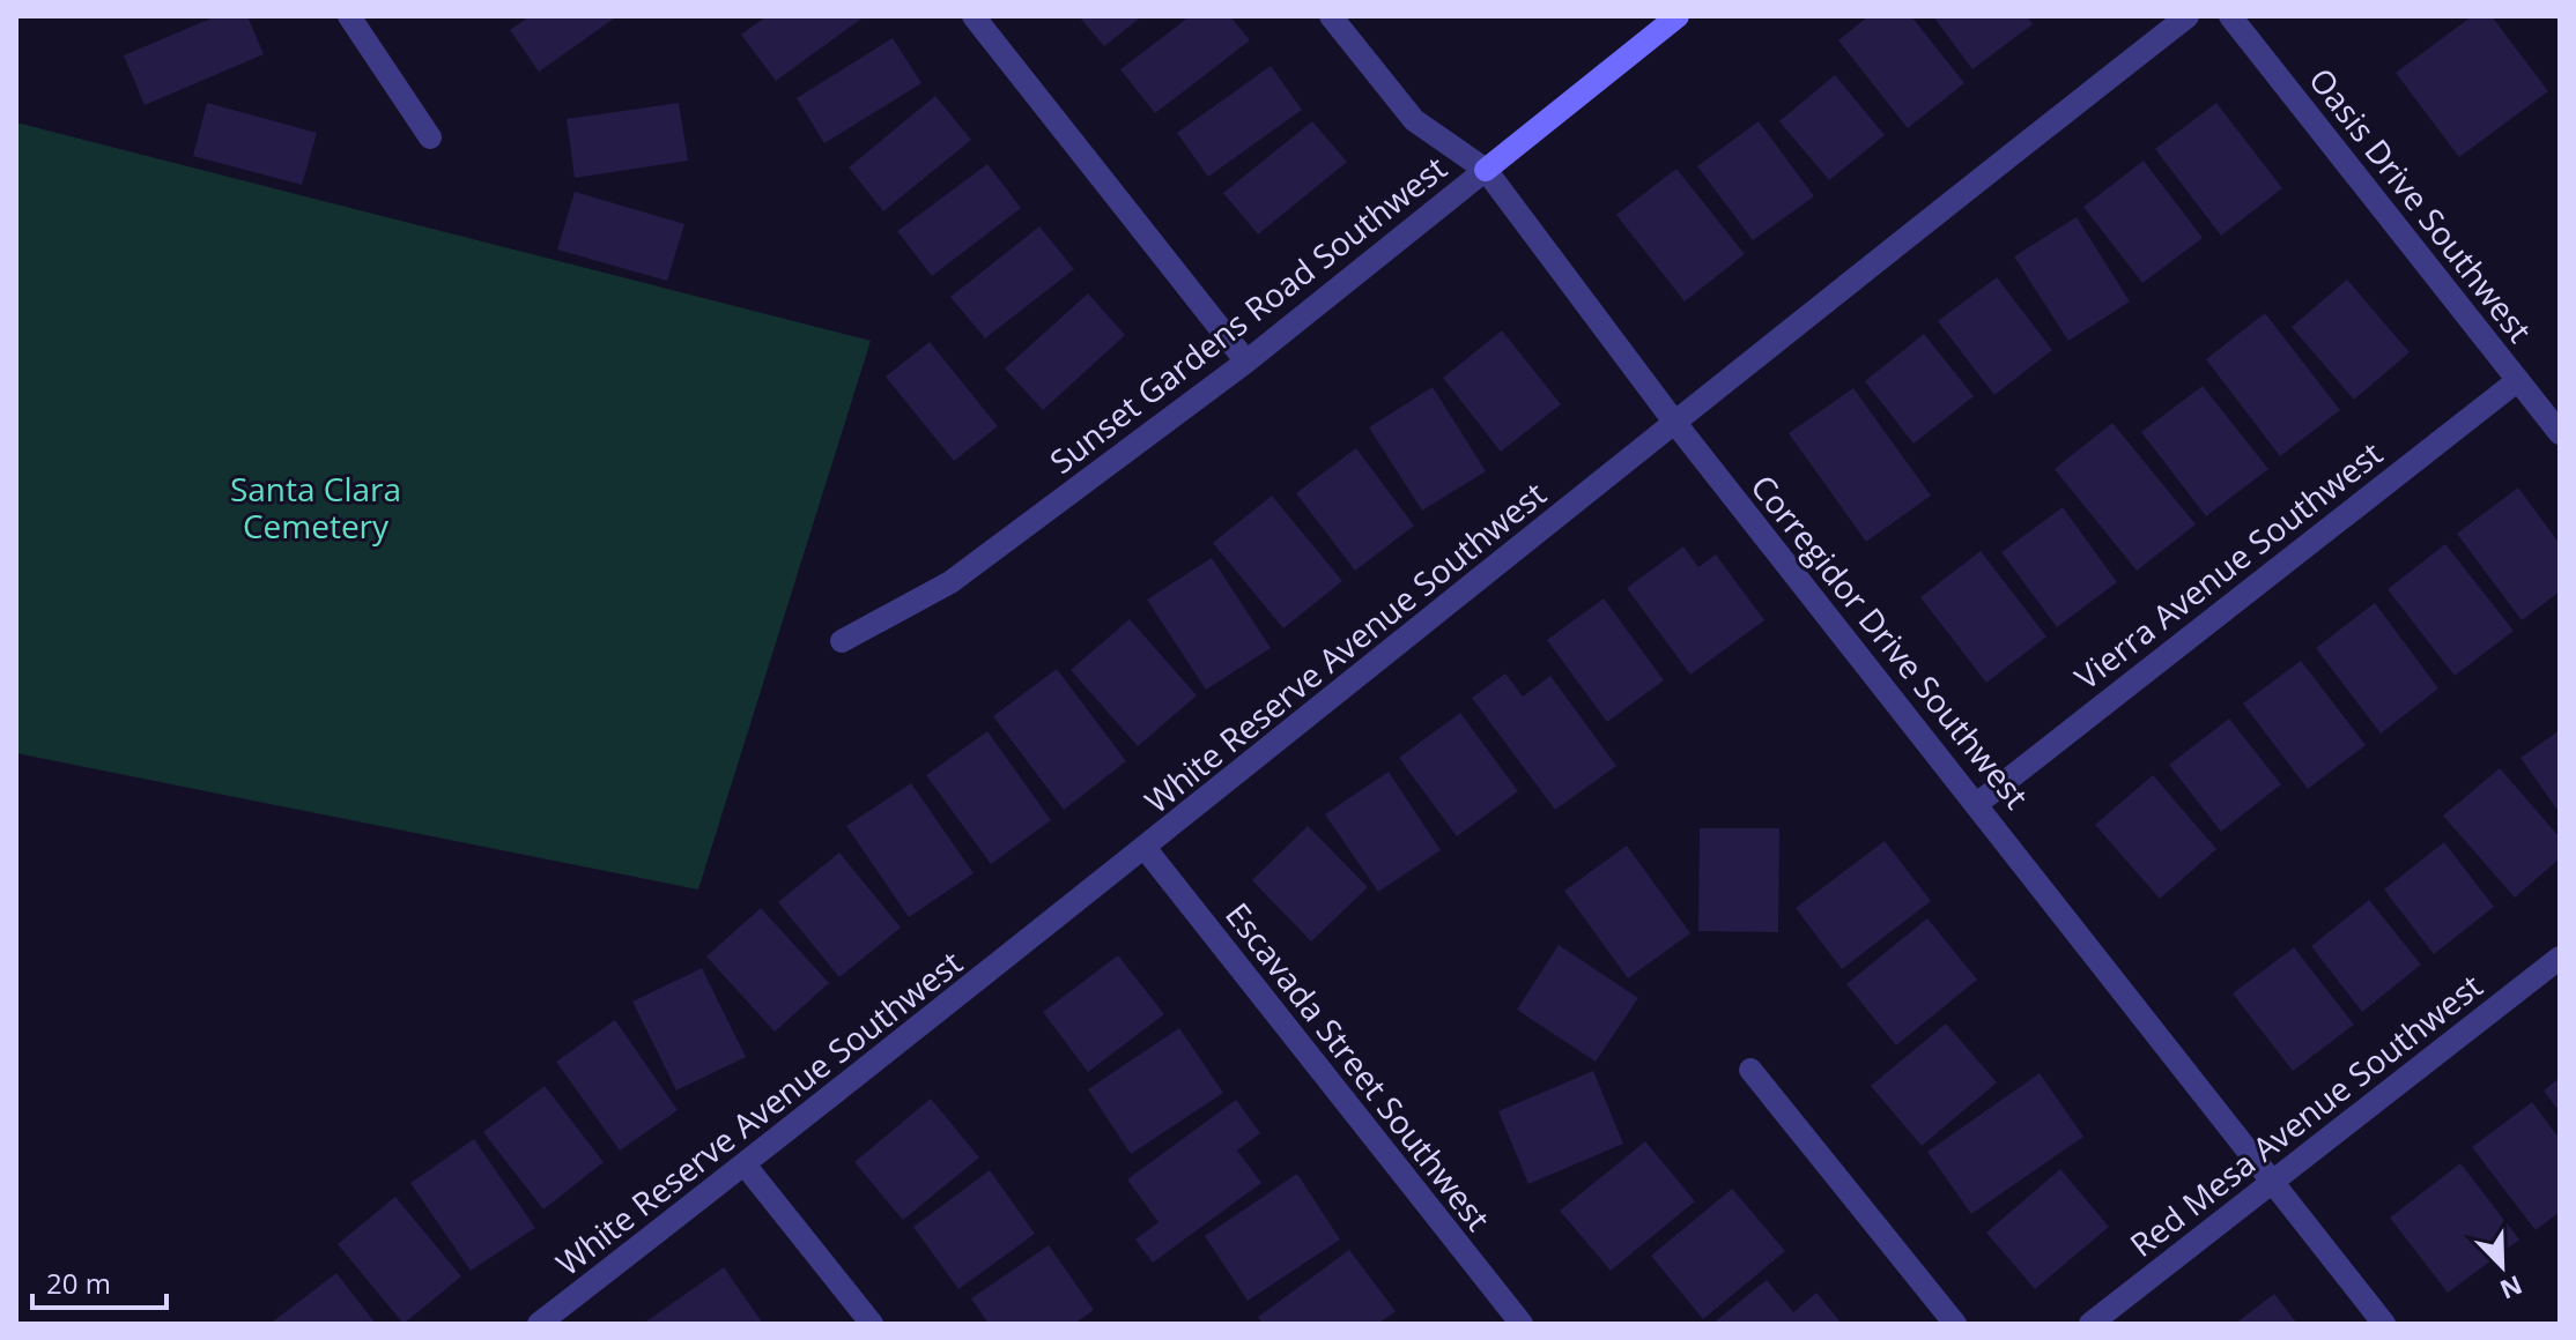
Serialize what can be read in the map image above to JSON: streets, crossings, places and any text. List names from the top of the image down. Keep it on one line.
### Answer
{"streets":{"street":["Oasis Drive Southwest","Sunset Gardens Road Southwest","Vierra Avenue Southwest","Corregidor Drive Southwest","White Reserve Avenue Southwest","Escavada Street Southwest","Red Mesa Avenue Southwest"]},"crossings":[["Oasis Drive Southwest","Vierra Avenue Southwest"],["Sunset Gardens Road Southwest","Corregidor Drive Southwest"],["Vierra Avenue Southwest","Corregidor Drive Southwest"],["Corregidor Drive Southwest","White Reserve Avenue Southwest"],["Corregidor Drive Southwest","Red Mesa Avenue Southwest"],["White Reserve Avenue Southwest","Escavada Street Southwest"]],"parks":["Santa Clara Cemetery"],"scale_bar":"20 m","north":"bottom right"}
